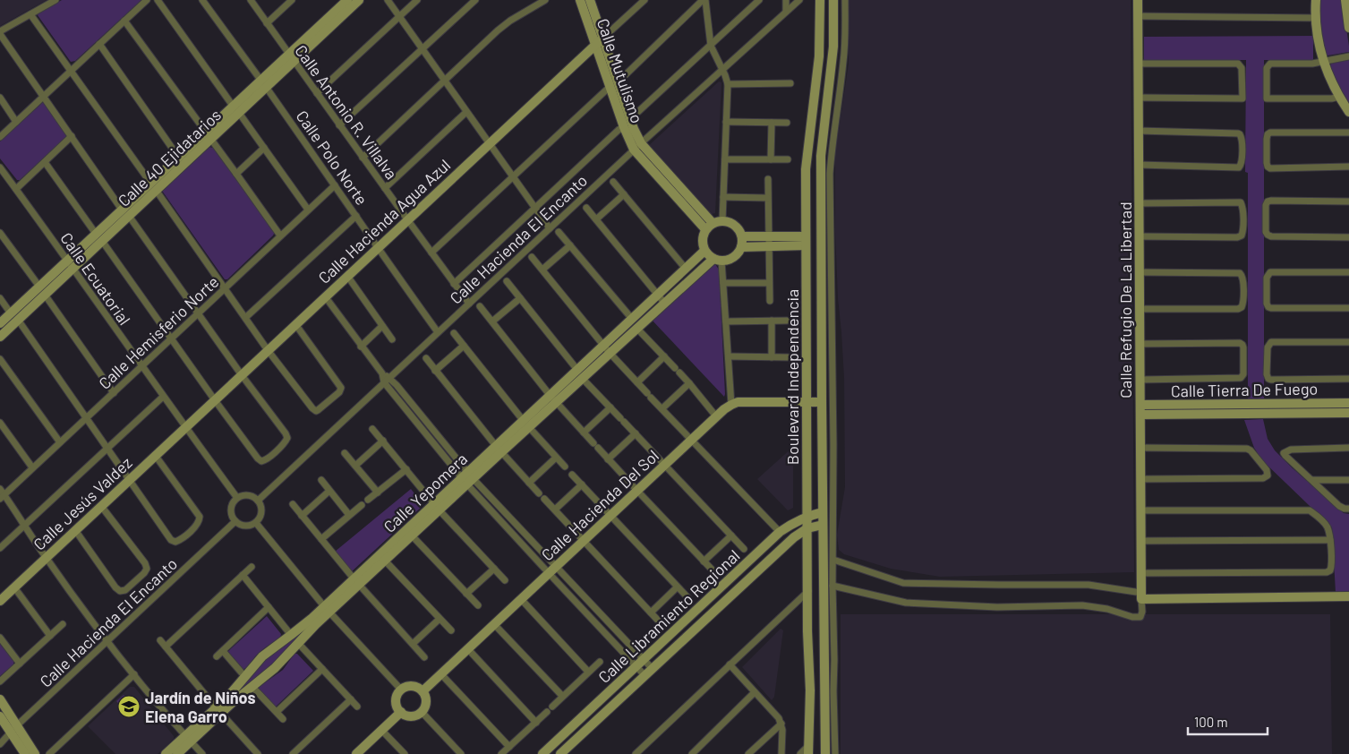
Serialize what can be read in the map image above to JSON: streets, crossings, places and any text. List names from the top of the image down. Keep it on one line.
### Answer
{"streets":{"street":["Calle Mutulismo","Calle Antonio R. Villalva","Calle 40 Ejidatarios","Calle Polo Norte","Calle Hacienda Agua Azul","Calle Hacienda El Encanto","Calle Ecuatorial","Calle Refugio De La Libertad","Calle Hemisferio Norte","Boulevard Independencia","Calle Tierra De Fuego","Calle Yepomera","Calle Jesús Valdez","Calle Hacienda Del Sol","Calle Libramiento Regional"]},"crossings":[["Calle Mutulismo","Calle Hacienda Agua Azul"],["Calle Mutulismo","Calle Hacienda El Encanto"],["Calle Mutulismo","Calle Yepomera"],["Calle Antonio R. Villalva","Calle 40 Ejidatarios"],["Calle Antonio R. Villalva","Calle Hacienda Agua Azul"],["Calle Antonio R. Villalva","Calle Hacienda El Encanto"],["Calle 40 Ejidatarios","Calle Polo Norte"],["Calle 40 Ejidatarios","Calle Ecuatorial"],["Calle Polo Norte","Calle Hacienda Agua Azul"],["Calle Polo Norte","Calle Hacienda El Encanto"],["Calle Polo Norte","Calle Hemisferio Norte"],["Calle Hacienda Agua Azul","Calle Ecuatorial"],["Calle Hacienda Agua Azul","Calle Jesús Valdez"],["Calle Hacienda El Encanto","Calle Ecuatorial"],["Calle Ecuatorial","Calle Hemisferio Norte"],["Calle Ecuatorial","Calle Jesús Valdez"],["Calle Refugio De La Libertad","Calle Tierra De Fuego"],["Boulevard Independencia","Calle Libramiento Regional"]],"places":{"school or university":["Jardín de Niños Elena Garro"]},"scale_bar":"100 m"}
